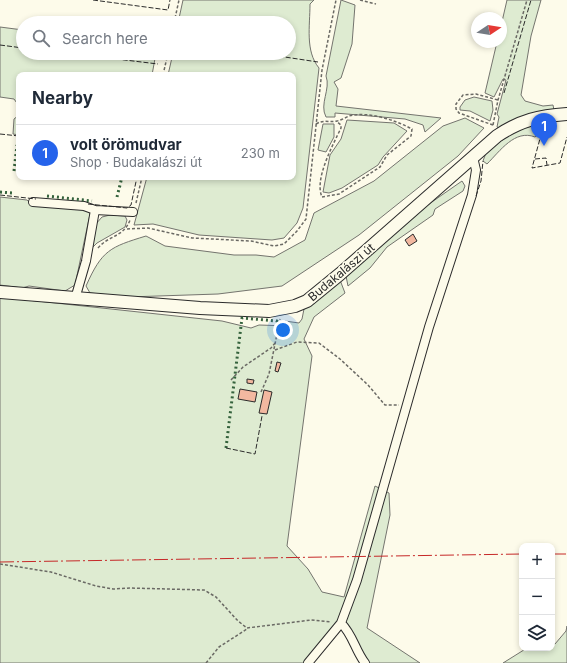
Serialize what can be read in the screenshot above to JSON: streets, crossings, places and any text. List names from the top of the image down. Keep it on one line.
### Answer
{"streets":{"main road":["Budakalászi út"]},"north":"right","page":{"search":"Search here","heading":"Nearby","pins":"1","list":[{"mark":"1","name":"volt örömudvar","note":"Shop · Budakalászi út","value":"230 m"}],"map_buttons":["+","−"]}}
